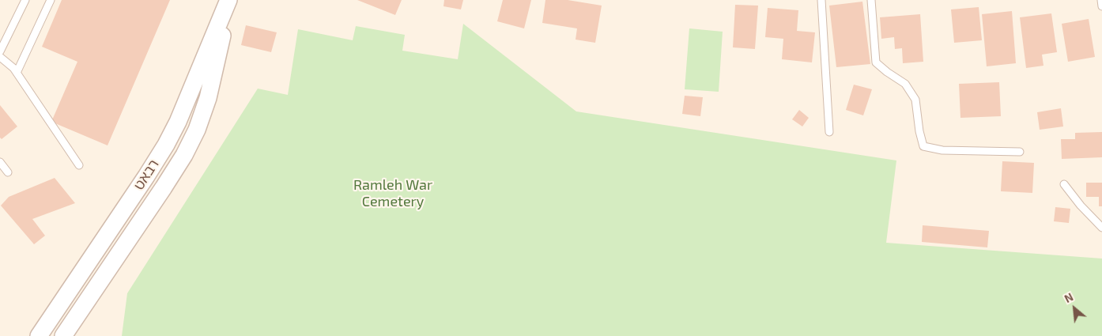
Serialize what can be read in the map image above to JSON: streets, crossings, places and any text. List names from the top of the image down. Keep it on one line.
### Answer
{"streets":{"street":["רבאט"]},"parks":["Ramleh War Cemetery"],"north":"top left"}
